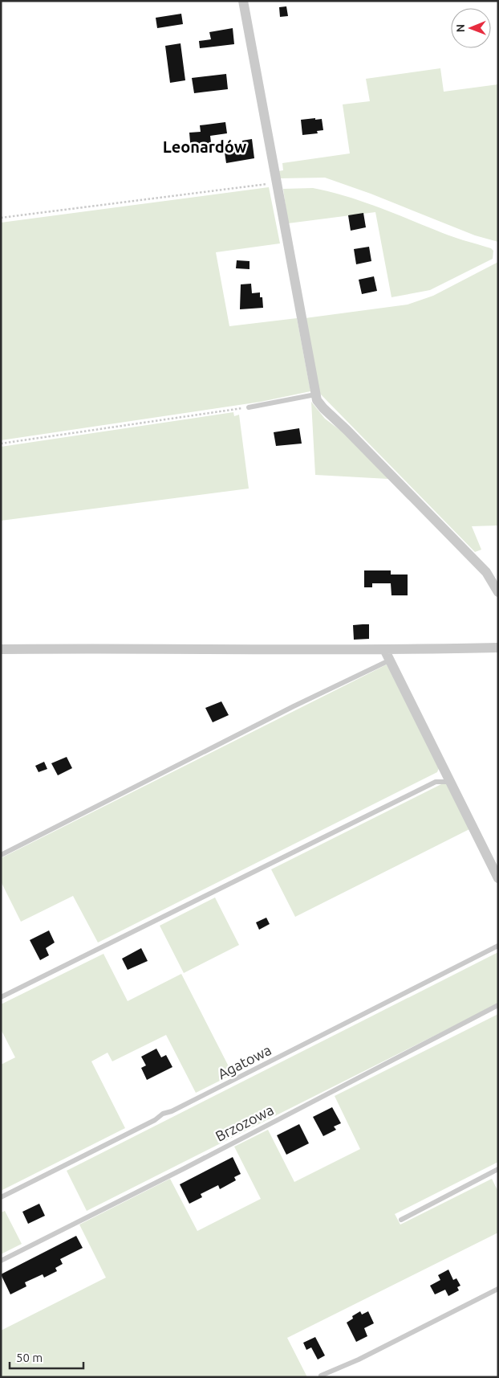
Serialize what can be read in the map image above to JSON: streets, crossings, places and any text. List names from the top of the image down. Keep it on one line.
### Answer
{"streets":{"lane":["Agatowa","Brzozowa"]},"districts":["Leonardów"],"scale_bar":"50 m","north":"left"}
